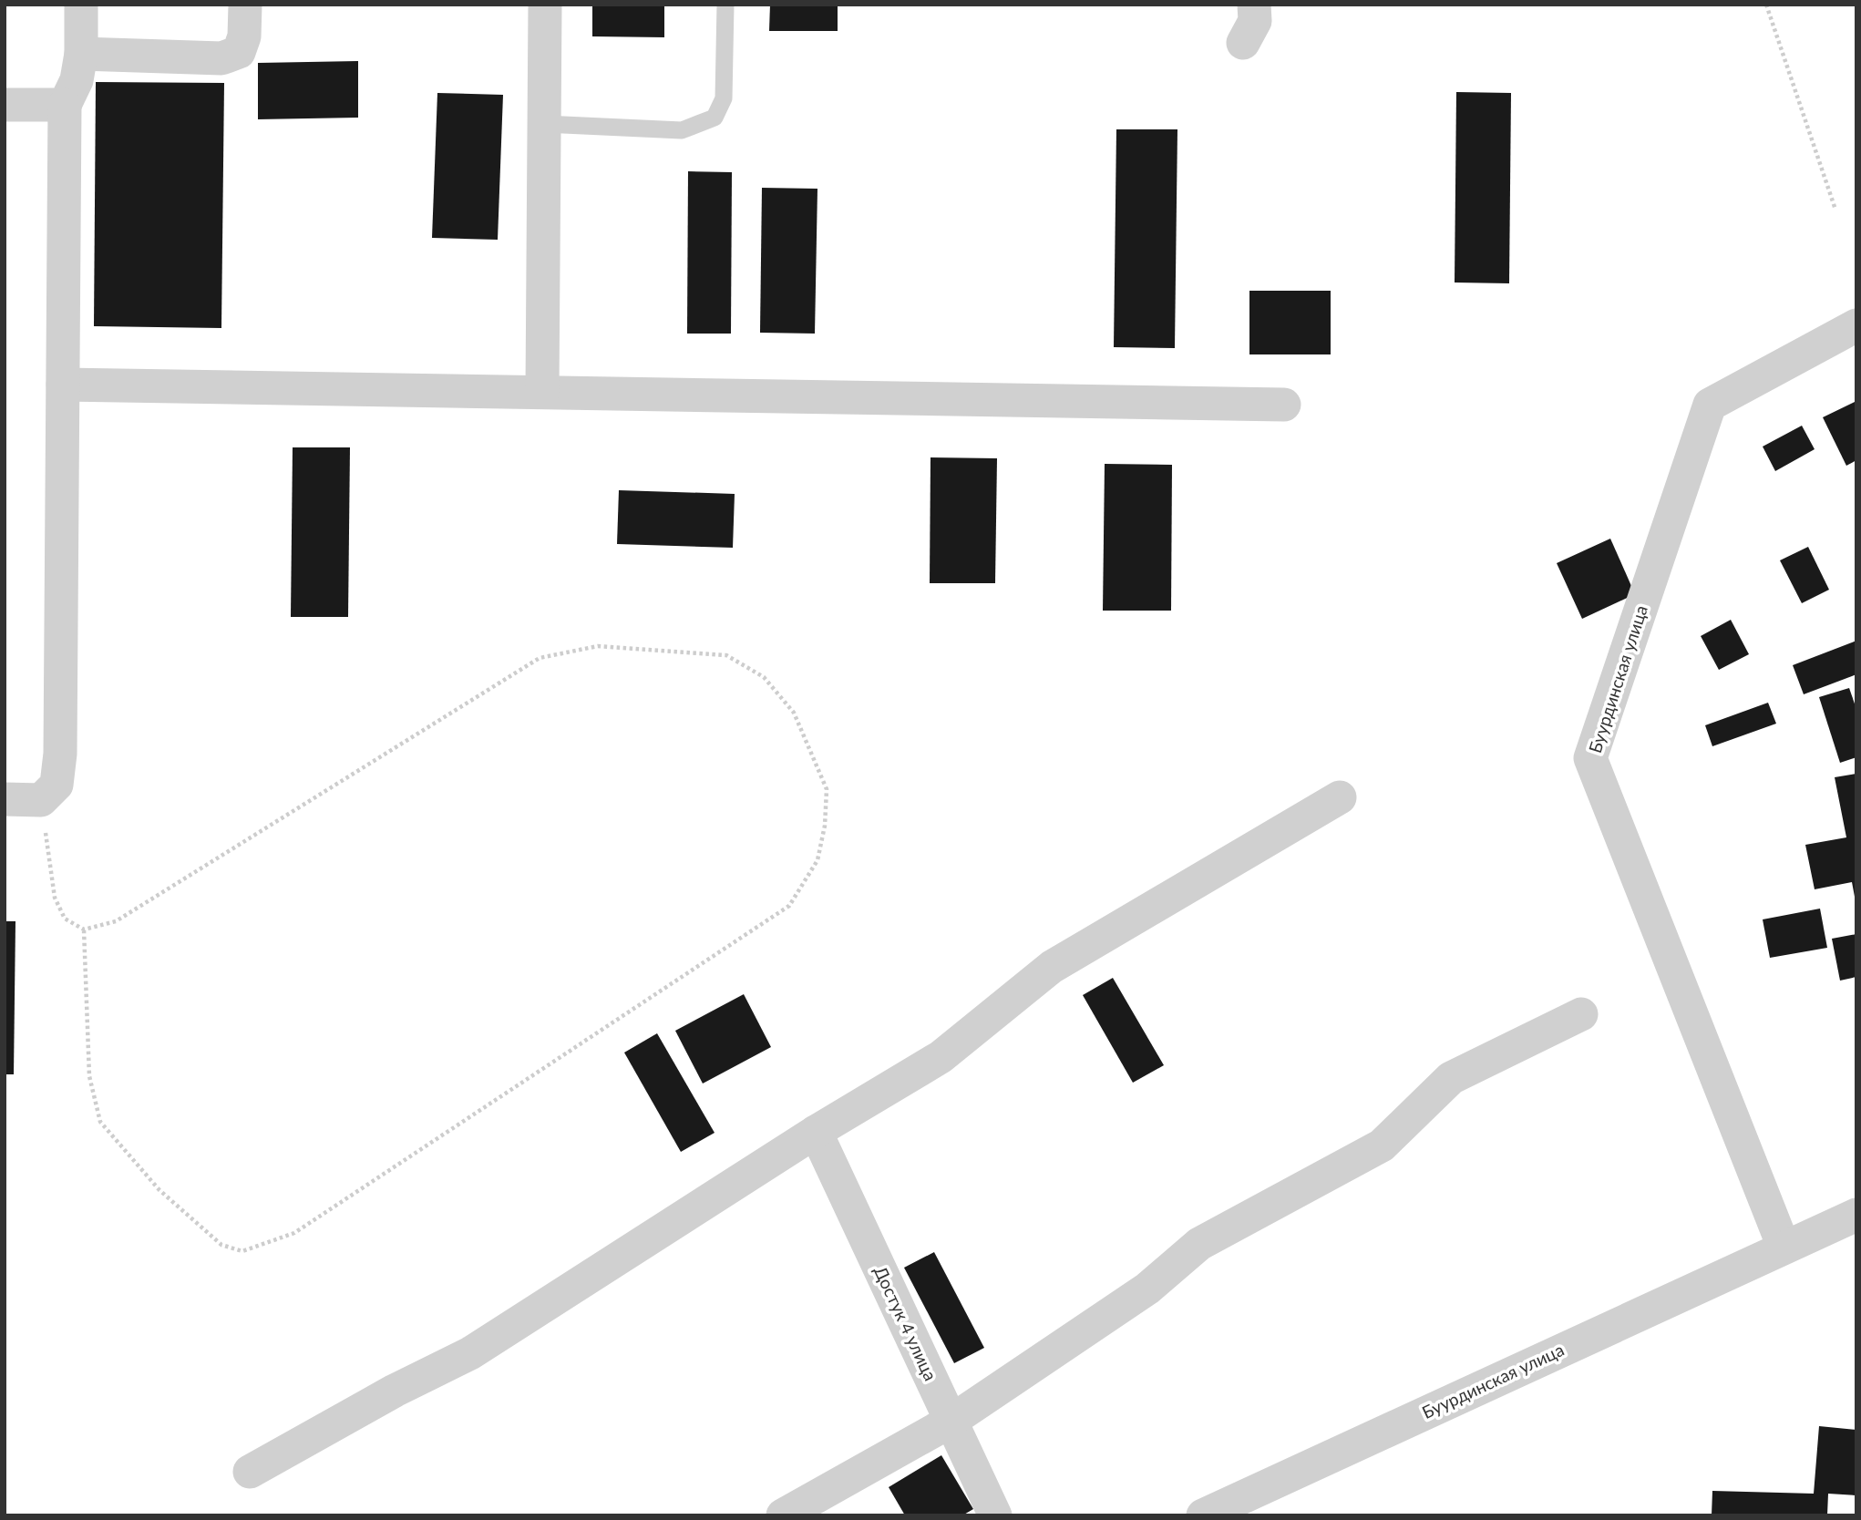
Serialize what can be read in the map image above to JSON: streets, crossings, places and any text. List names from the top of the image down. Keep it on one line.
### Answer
{"streets":{"street":["Буурдинская улица","Достук 4 улица"]}}
